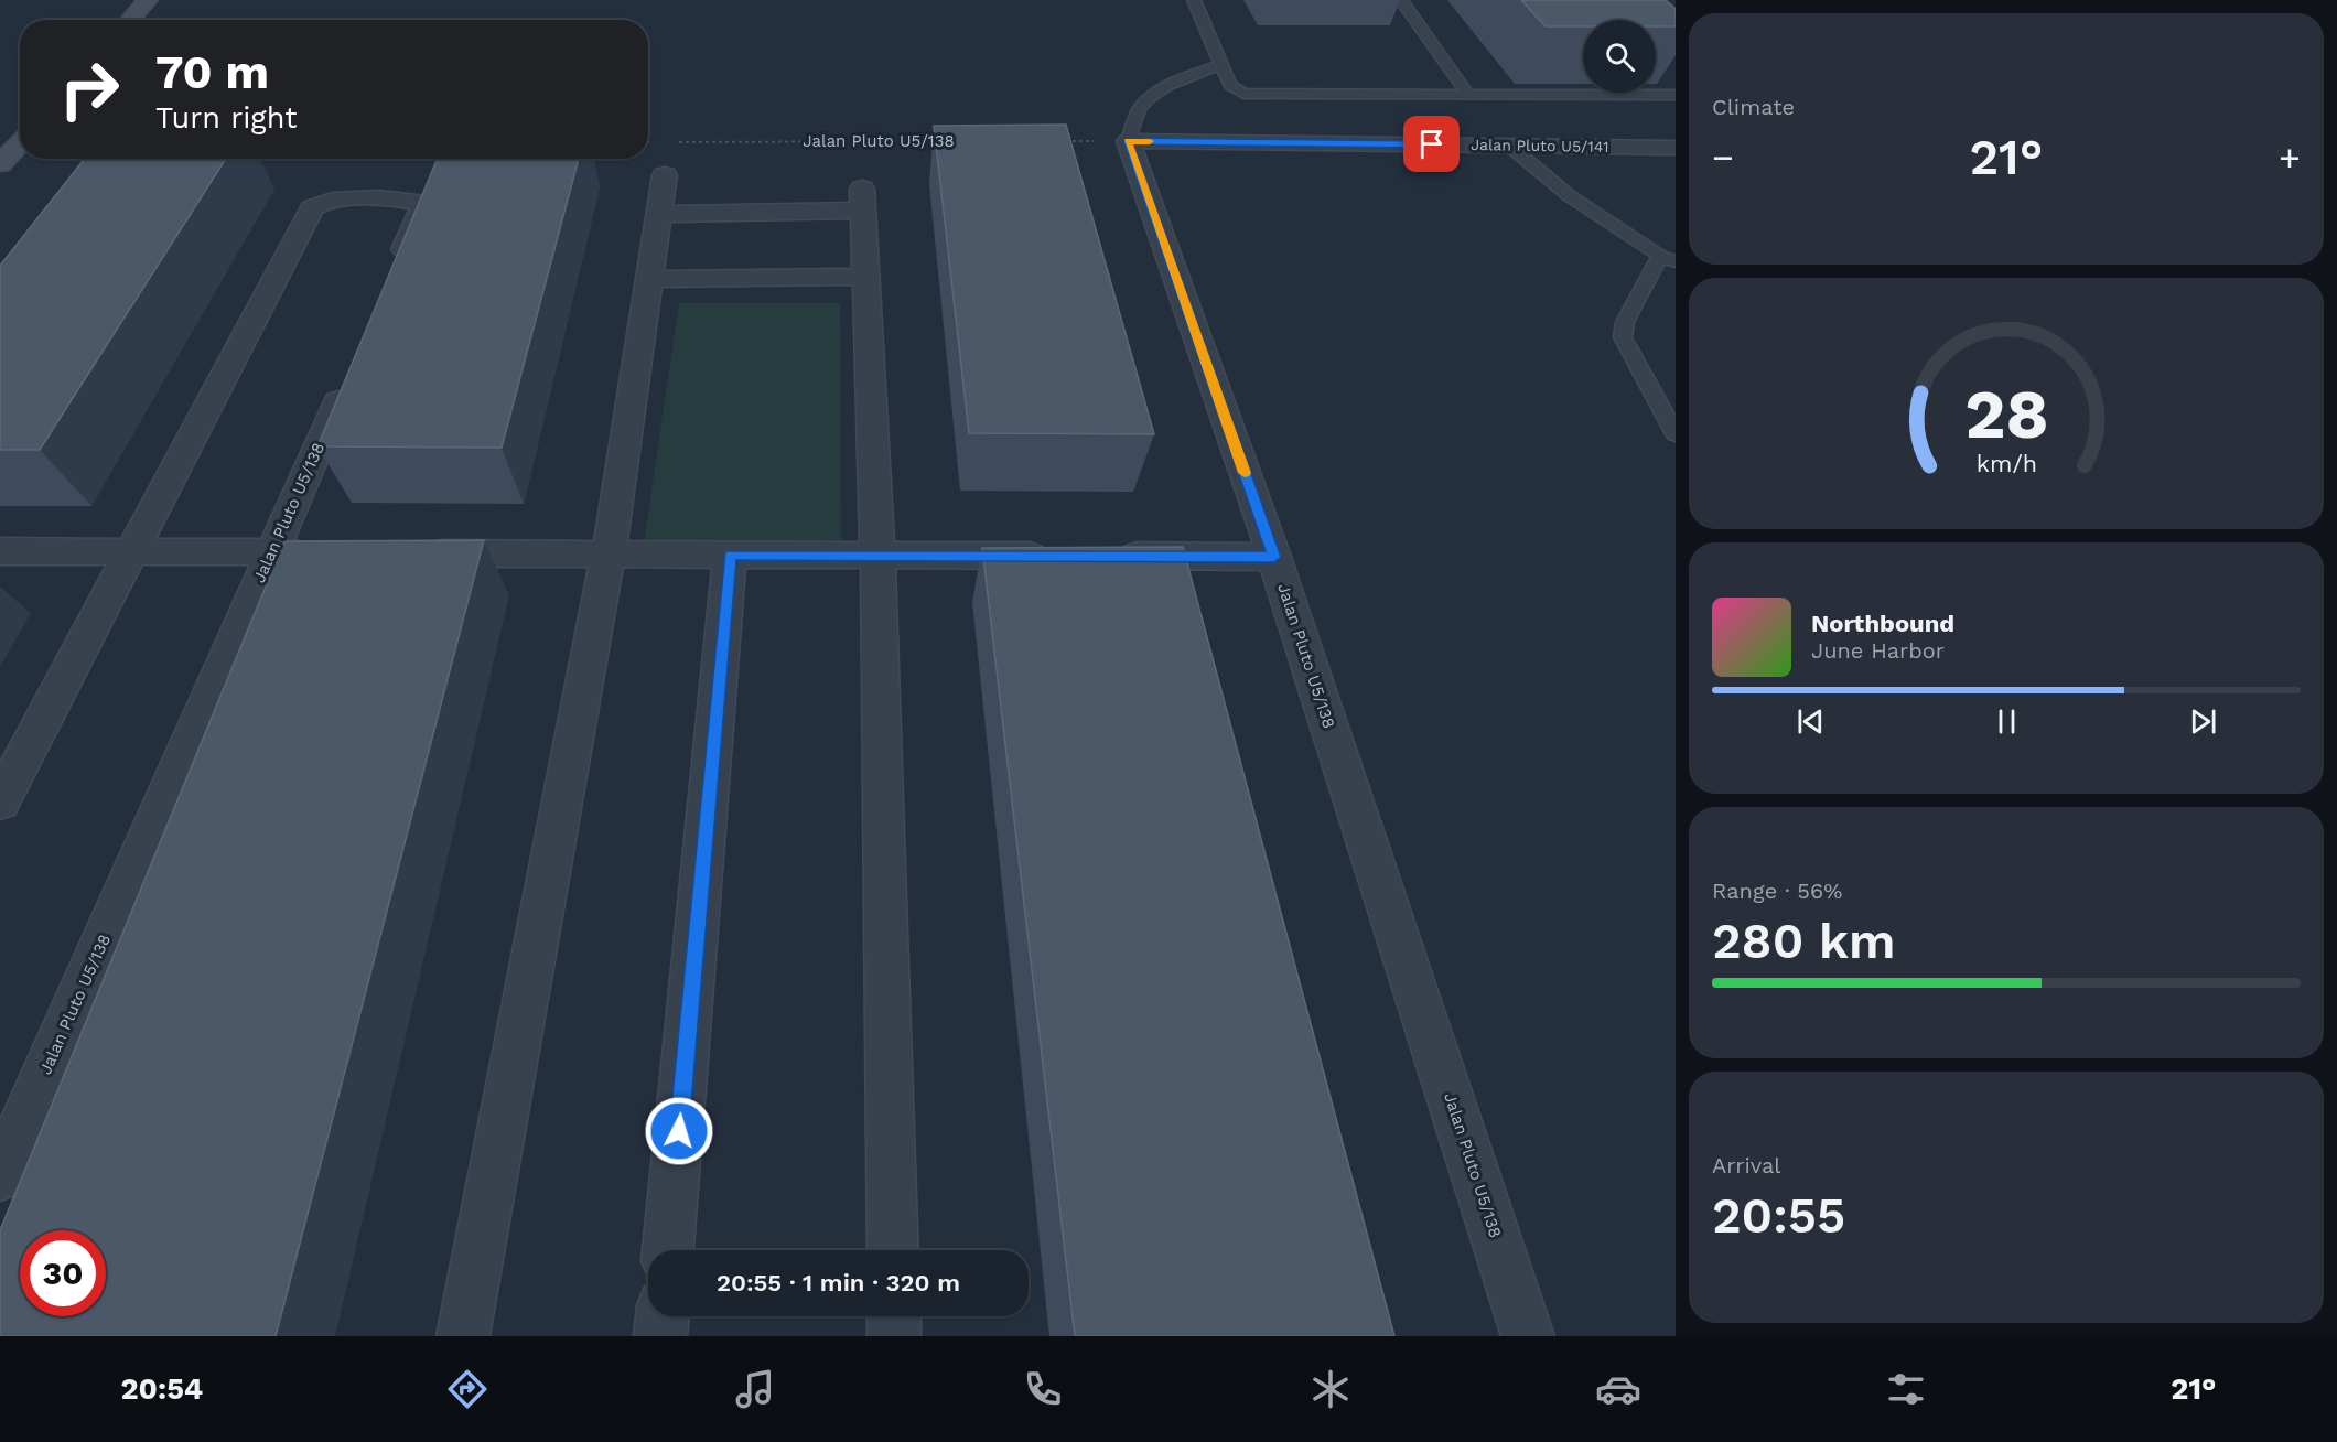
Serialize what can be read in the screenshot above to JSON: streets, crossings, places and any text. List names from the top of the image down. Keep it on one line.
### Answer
{"streets":{"street":["Jalan Pluto U5/138","Jalan Pluto U5/141"]},"crossings":[["Jalan Pluto U5/138","Jalan Pluto U5/141"]],"page":{"tile":["Climate",["Range · 56%","280 km"],["Arrival","20:55"]],"turn":["70 m","Turn right"],"heat":["−","21°","+"],"song":["Northbound","June Harbor"],"limit":"30","trip":"20:55 · 1 min · 320 m","tabs":["20:54","21°"],"gauge":["28","km/h"]}}
